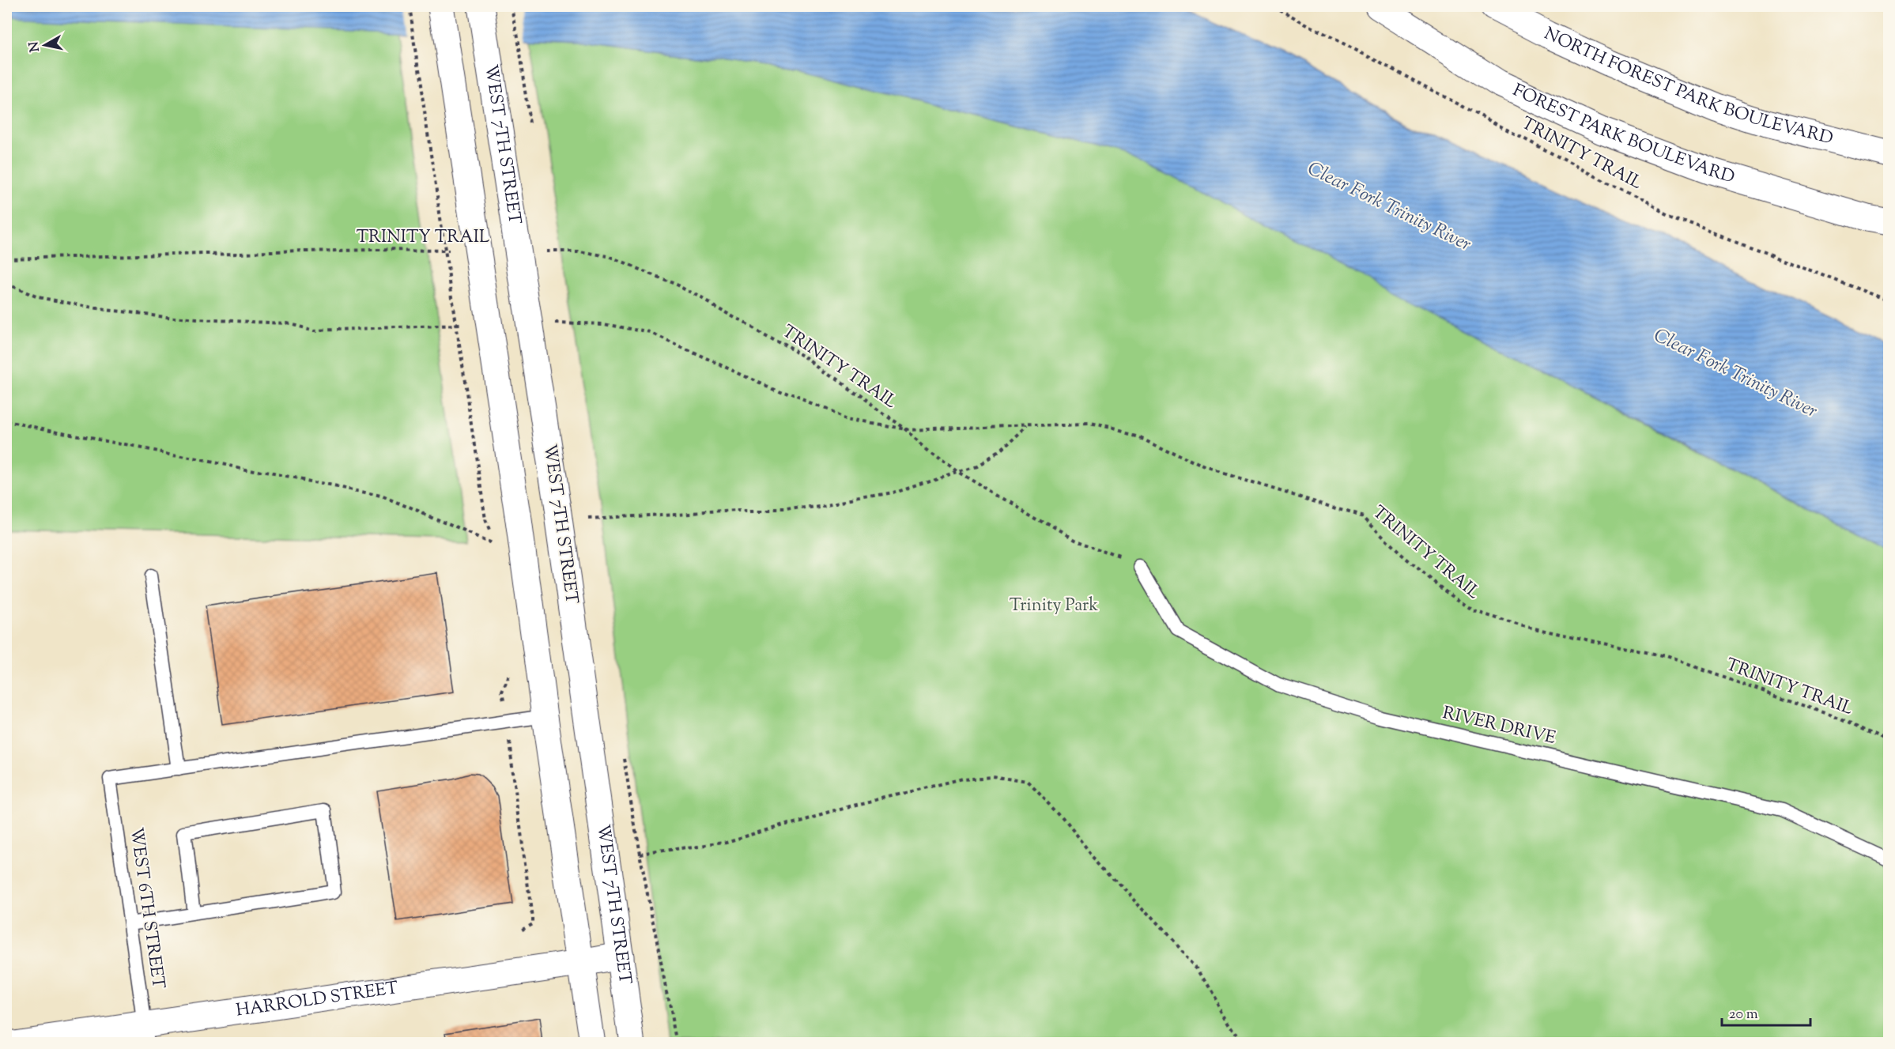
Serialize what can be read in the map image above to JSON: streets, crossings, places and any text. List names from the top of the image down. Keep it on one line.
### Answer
{"streets":{"main road":["NORTH FOREST PARK BOULEVARD","FOREST PARK BOULEVARD","WEST 7TH STREET","HARROLD STREET"],"lane":["RIVER DRIVE","WEST 6TH STREET"],"path":["TRINITY TRAIL"]},"crossings":[["WEST 7TH STREET","HARROLD STREET"],["TRINITY TRAIL","RIVER DRIVE"],["WEST 6TH STREET","HARROLD STREET"]],"water":["Clear Fork Trinity River"],"parks":["Trinity Park"],"scale_bar":"20 m","north":"left"}
